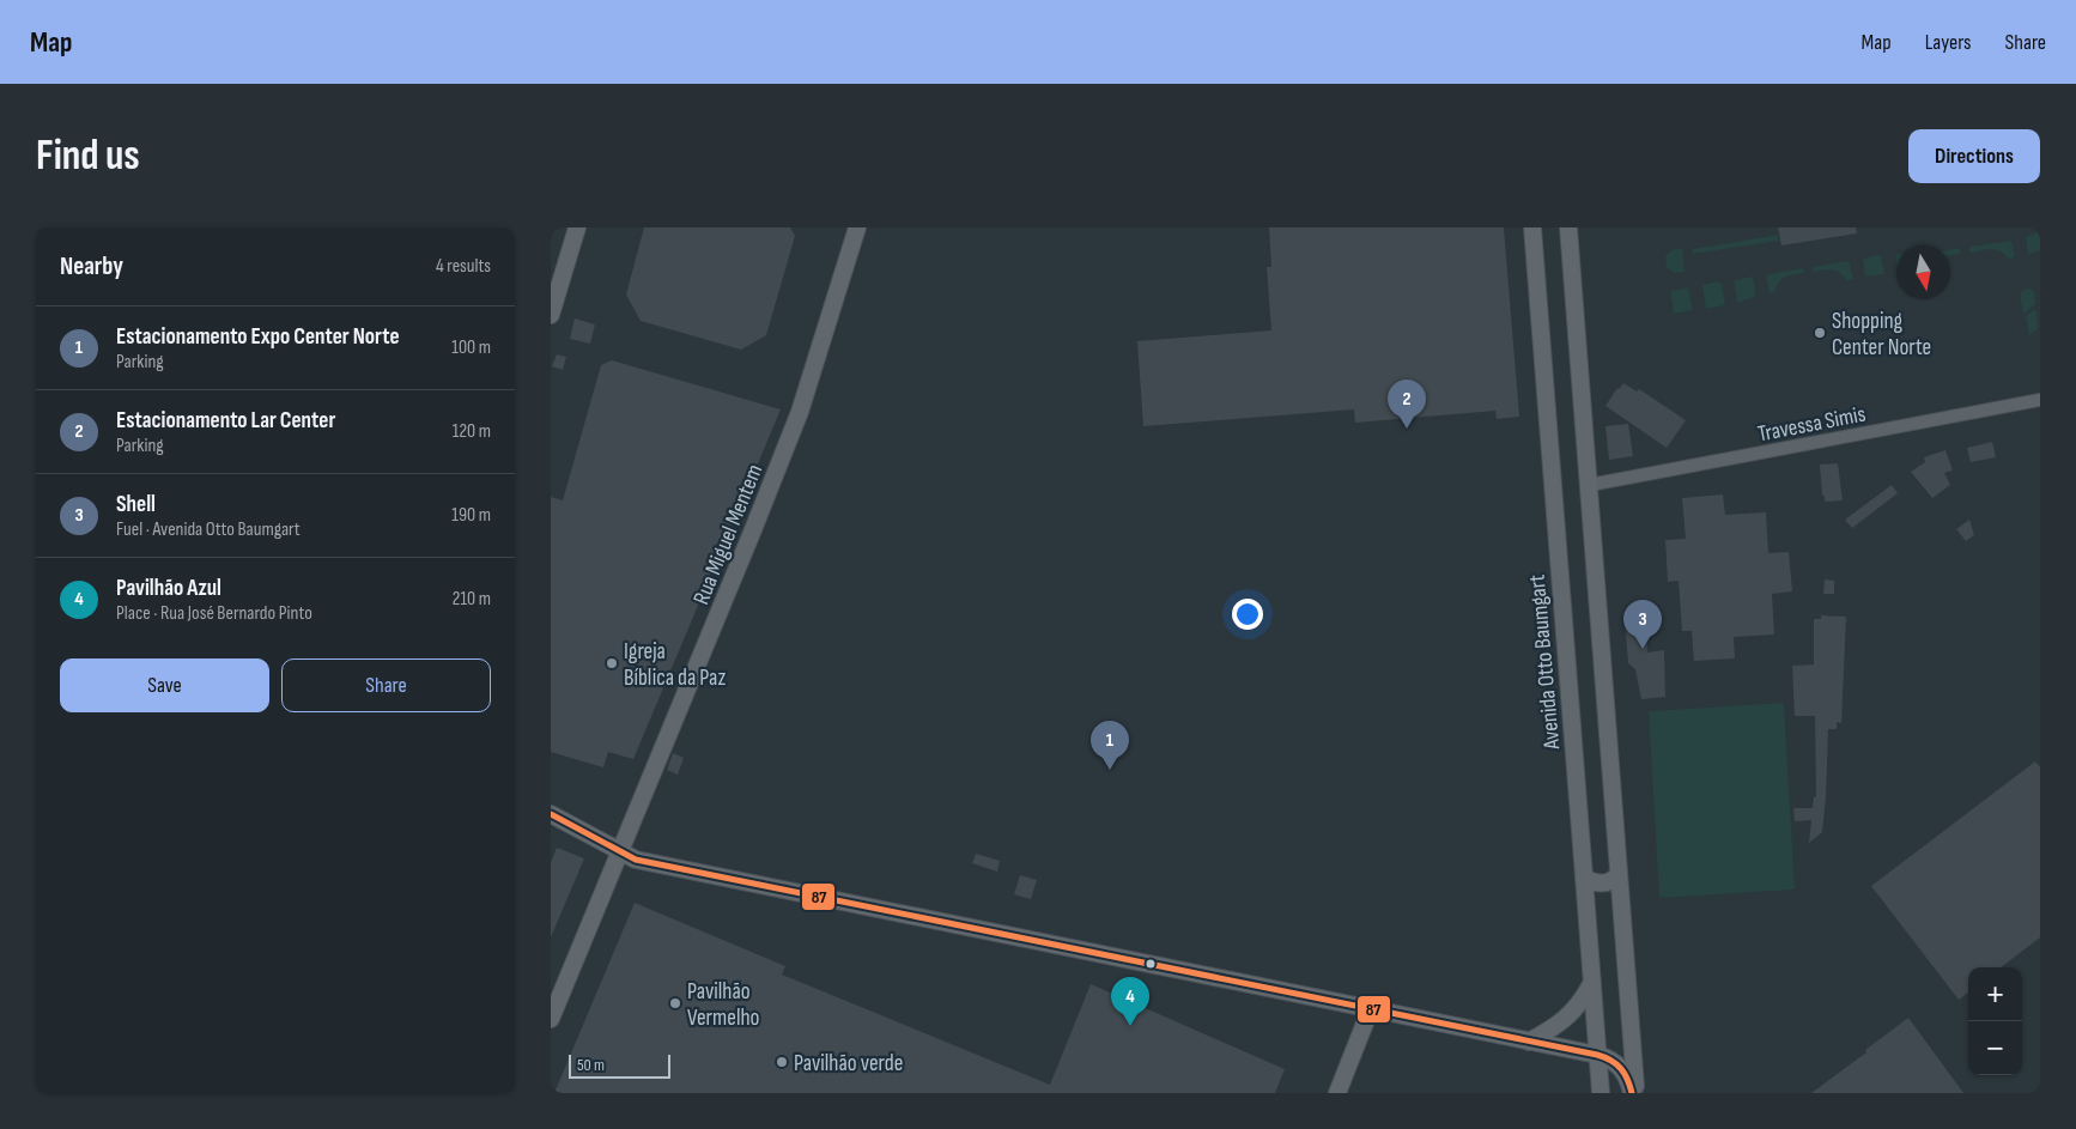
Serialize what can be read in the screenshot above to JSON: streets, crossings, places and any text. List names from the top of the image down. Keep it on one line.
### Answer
{"streets":{"street":["Travessa Simis","Rua Miguel Mentem","Avenida Otto Baumgart"]},"places":["Shopping Center Norte","Igreja Bíblica da Paz","Pavilhão Vermelho","Pavilhão verde"],"lines":["transit line 87"],"scale_bar":"50 m","north":"bottom","page":{"header":"Map","nav":["Map","Layers","Share"],"buttons":["Directions",["Save","Share"]],"title":"Find us","heading":["Nearby","4 results"],"list":[{"mark":"1","name":"Estacionamento Expo Center Norte","note":"Parking","value":"100 m"},{"mark":"2","name":"Estacionamento Lar Center","note":"Parking","value":"120 m"},{"mark":"3","name":"Shell","note":"Fuel · Avenida Otto Baumgart","value":"190 m"},{"mark":"4","name":"Pavilhão Azul","note":"Place · Rua José Bernardo Pinto","value":"210 m"}],"pins":["2","3","1","4"],"map_buttons":["+","−"],"scale":"50 m"}}
